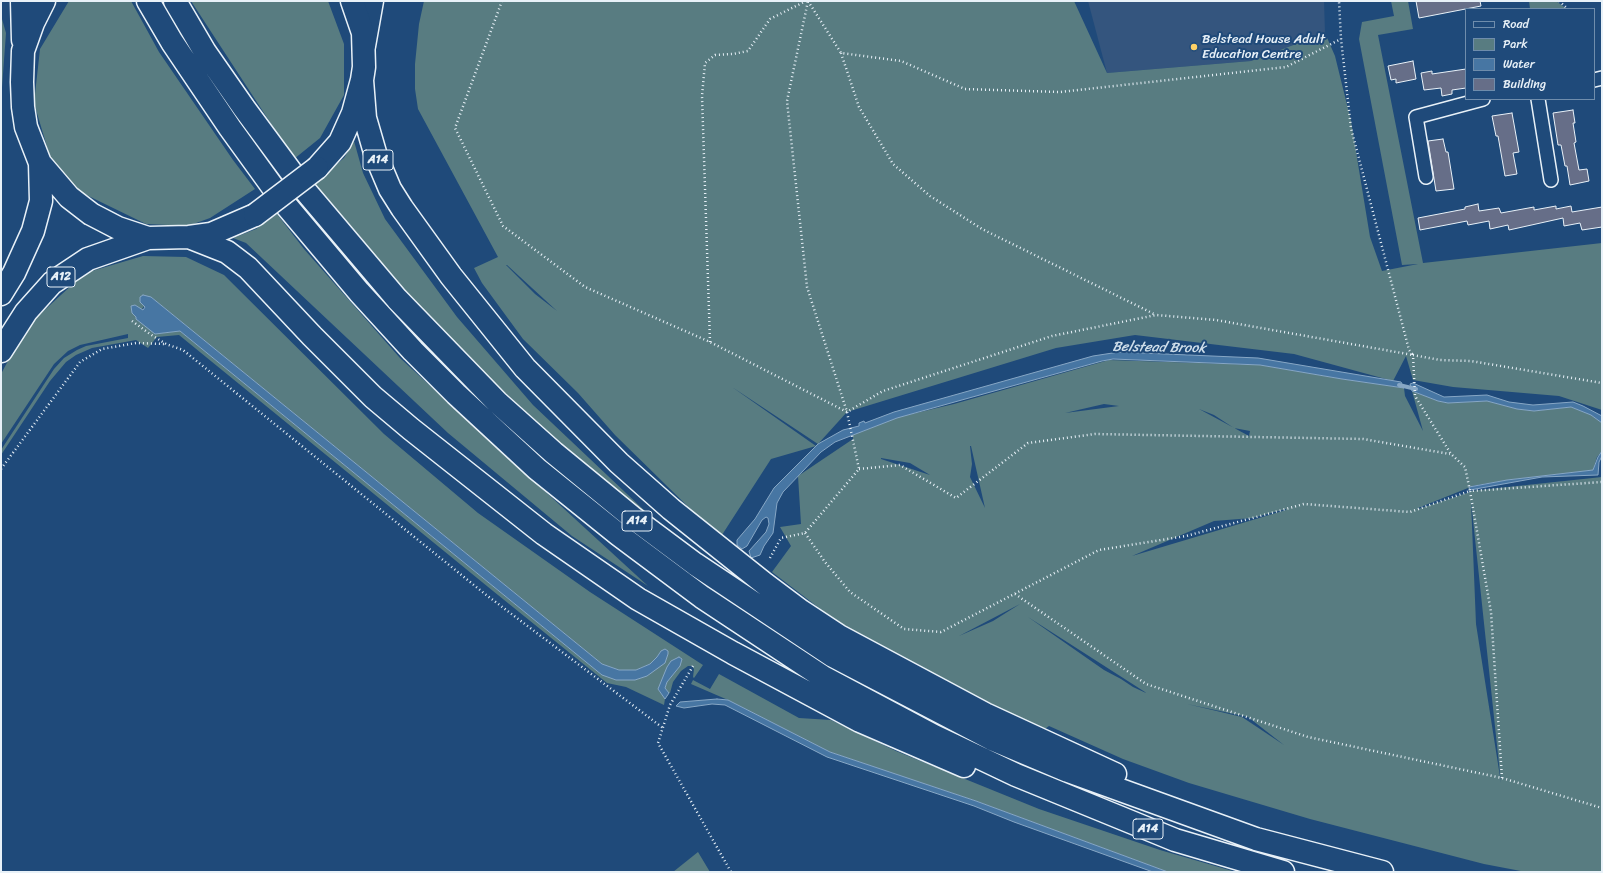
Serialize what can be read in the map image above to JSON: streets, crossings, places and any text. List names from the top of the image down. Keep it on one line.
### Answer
{"streets":{"highway":["A14","A12"]},"water":["Belstead Brook"],"places":["Belstead House Adult Education Centre"],"legend":["Road","Park","Water","Building"]}
